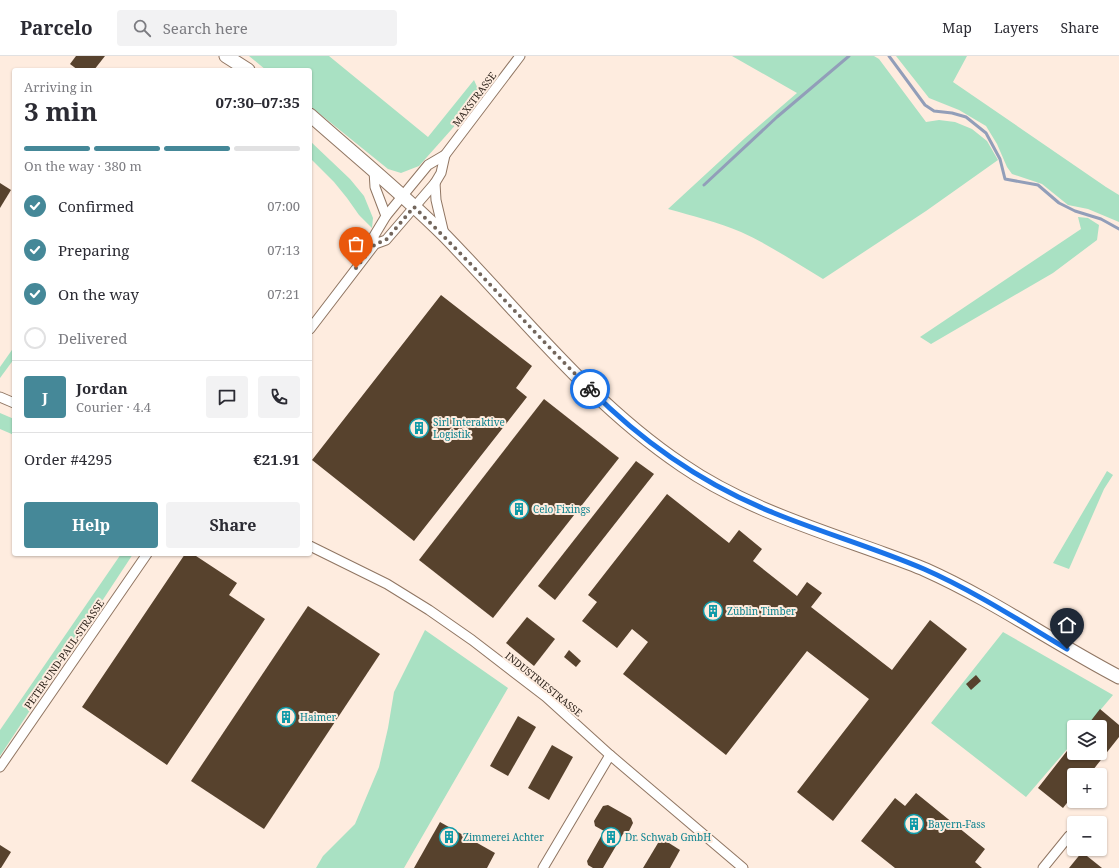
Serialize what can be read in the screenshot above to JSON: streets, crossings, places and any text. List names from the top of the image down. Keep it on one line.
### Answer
{"streets":{"street":["MAXSTRASSE","PETER-UND-PAUL-STRASSE","INDUSTRIESTRASSE"]},"places":{"building":["Sirl Interaktive Logistik","Celo Fixings","Züblin Timber","Haimer","Bayern-Fass","Zimmerei Achter","Dr. Schwab GmbH"]},"page":{"header":"Parcelo","search":"Search here","nav":["Map","Layers","Share"],"heading":["3 min","Arriving in","07:30–07:35"],"panel":["Jordan","Courier · 4.4","Order #4295","€21.91"],"bar":"On the way · 380 m","list":[["Confirmed","07:00"],["Preparing","07:13"],["On the way","07:21"],"Delivered"],"round":"J","buttons":["Help","Share"],"map_buttons":["+","−"]}}
